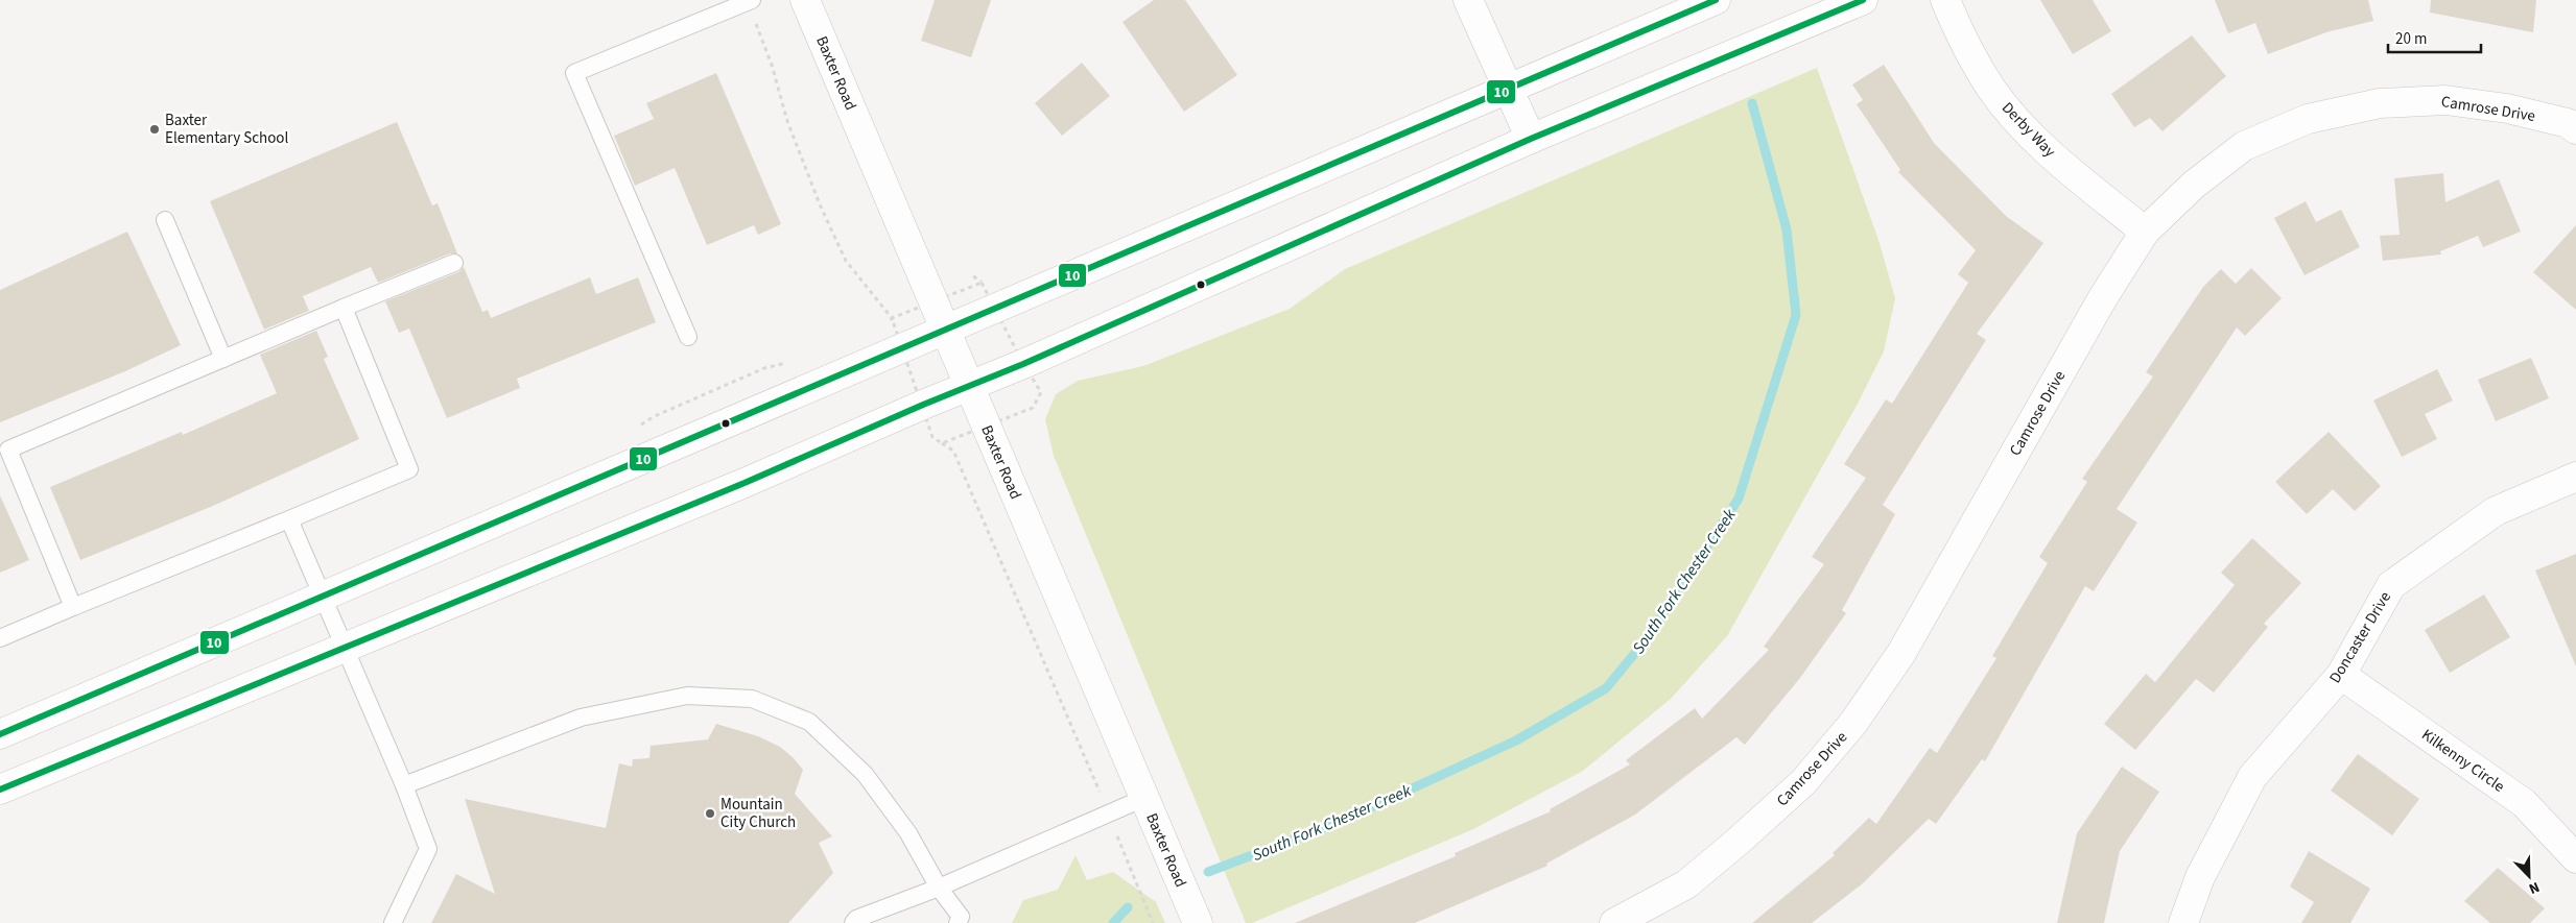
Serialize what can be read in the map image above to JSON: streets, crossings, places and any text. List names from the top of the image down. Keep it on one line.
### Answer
{"streets":{"main road":["Baxter Road","Camrose Drive","Derby Way","Doncaster Drive","Kilkenny Circle"]},"crossings":[["Camrose Drive","Derby Way"],["Doncaster Drive","Kilkenny Circle"]],"water":["South Fork Chester Creek"],"places":["Baxter Elementary School","Mountain City Church"],"lines":["transit line 10"],"scale_bar":"20 m","north":"bottom right"}
